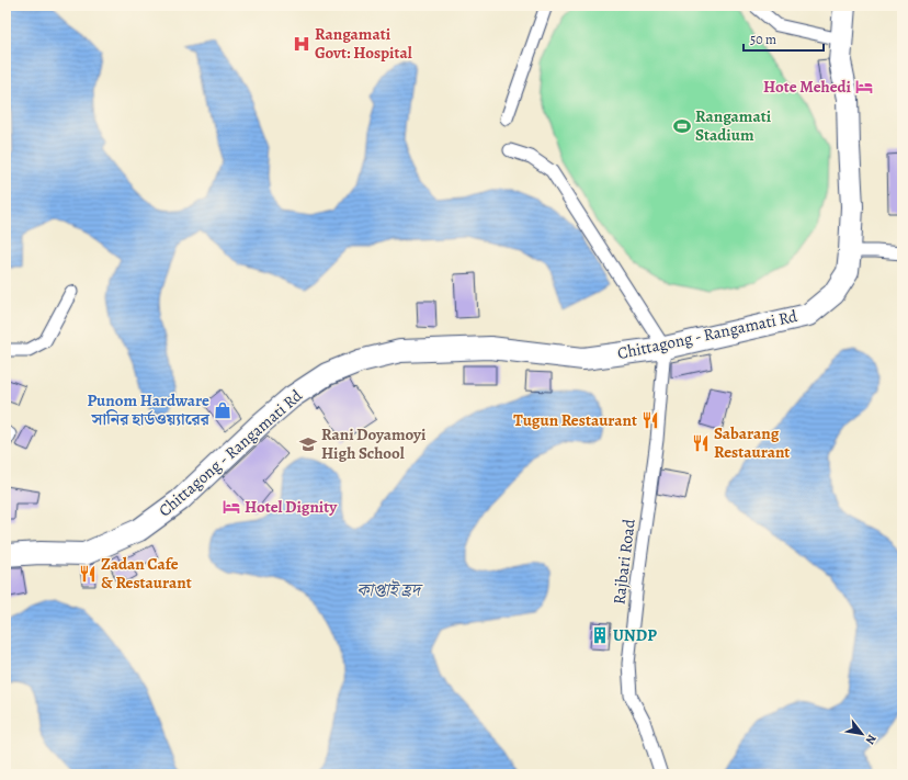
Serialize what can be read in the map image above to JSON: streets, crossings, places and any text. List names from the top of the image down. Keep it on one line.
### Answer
{"streets":{"highway":["Chittagong - Rangamati Rd"],"street":["Rajbari Road"]},"crossings":[["Chittagong - Rangamati Rd","Rajbari Road"]],"water":["কাপ্তাই হ্রদ"],"places":{"hospital":["Rangamati Govt: Hospital"],"hotel":["Hote Mehedi","Hotel Dignity"],"sports":["Rangamati Stadium"],"shop":["Punom Hardware সানির হার্ডওয়্যারের"],"restaurant":["Tugun Restaurant","Sabarang Restaurant","Zadan Cafe & Restaurant"],"school or university":["Rani Doyamoyi High School"],"building":["UNDP"]},"scale_bar":"50 m","north":"bottom right"}
